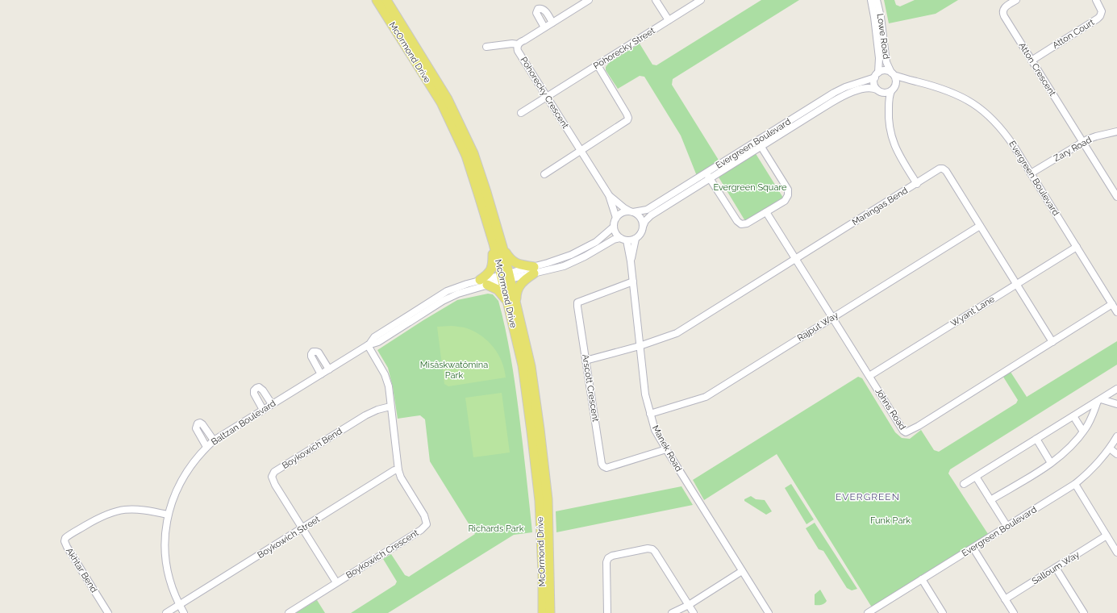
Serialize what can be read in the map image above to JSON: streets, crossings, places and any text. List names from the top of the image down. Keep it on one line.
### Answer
{"streets":{"main road":["McOrmond Drive"],"street":["Atton Court","Lowe Road","Pohorecky Street","Atton Crescent","Pohorecky Crescent","Evergreen Boulevard","Zary Road","Maningas Bend","Wyant Lane","Rajput Way","Arscott Crescent","Johns Road","Baltzan Boulevard","Boykowich Bend","Manek Road","Boykowich Street","Boykowich Crescent","Salloum Way","Akhtar Bend"]},"crossings":[["Atton Court","Atton Crescent"],["Lowe Road","Evergreen Boulevard"],["Pohorecky Street","Pohorecky Crescent"],["McOrmond Drive","Baltzan Boulevard"],["Atton Crescent","Zary Road"],["Pohorecky Crescent","Evergreen Boulevard"],["Pohorecky Crescent","Manek Road"],["Evergreen Boulevard","Zary Road"],["Evergreen Boulevard","Wyant Lane"],["Evergreen Boulevard","Johns Road"],["Evergreen Boulevard","Manek Road"],["Maningas Bend","Wyant Lane"],["Maningas Bend","Rajput Way"],["Maningas Bend","Arscott Crescent"],["Maningas Bend","Johns Road"],["Maningas Bend","Manek Road"],["Wyant Lane","Johns Road"],["Rajput Way","Johns Road"],["Rajput Way","Manek Road"],["Arscott Crescent","Manek Road"],["Baltzan Boulevard","Boykowich Street"],["Baltzan Boulevard","Boykowich Crescent"],["Baltzan Boulevard","Akhtar Bend"],["Boykowich Bend","Boykowich Street"],["Boykowich Bend","Boykowich Crescent"],["Boykowich Street","Boykowich Crescent"]],"districts":["EVERGREEN"],"parks":["Evergreen Square","Misâskwatômina Park","Funk Park","Richards Park"]}
